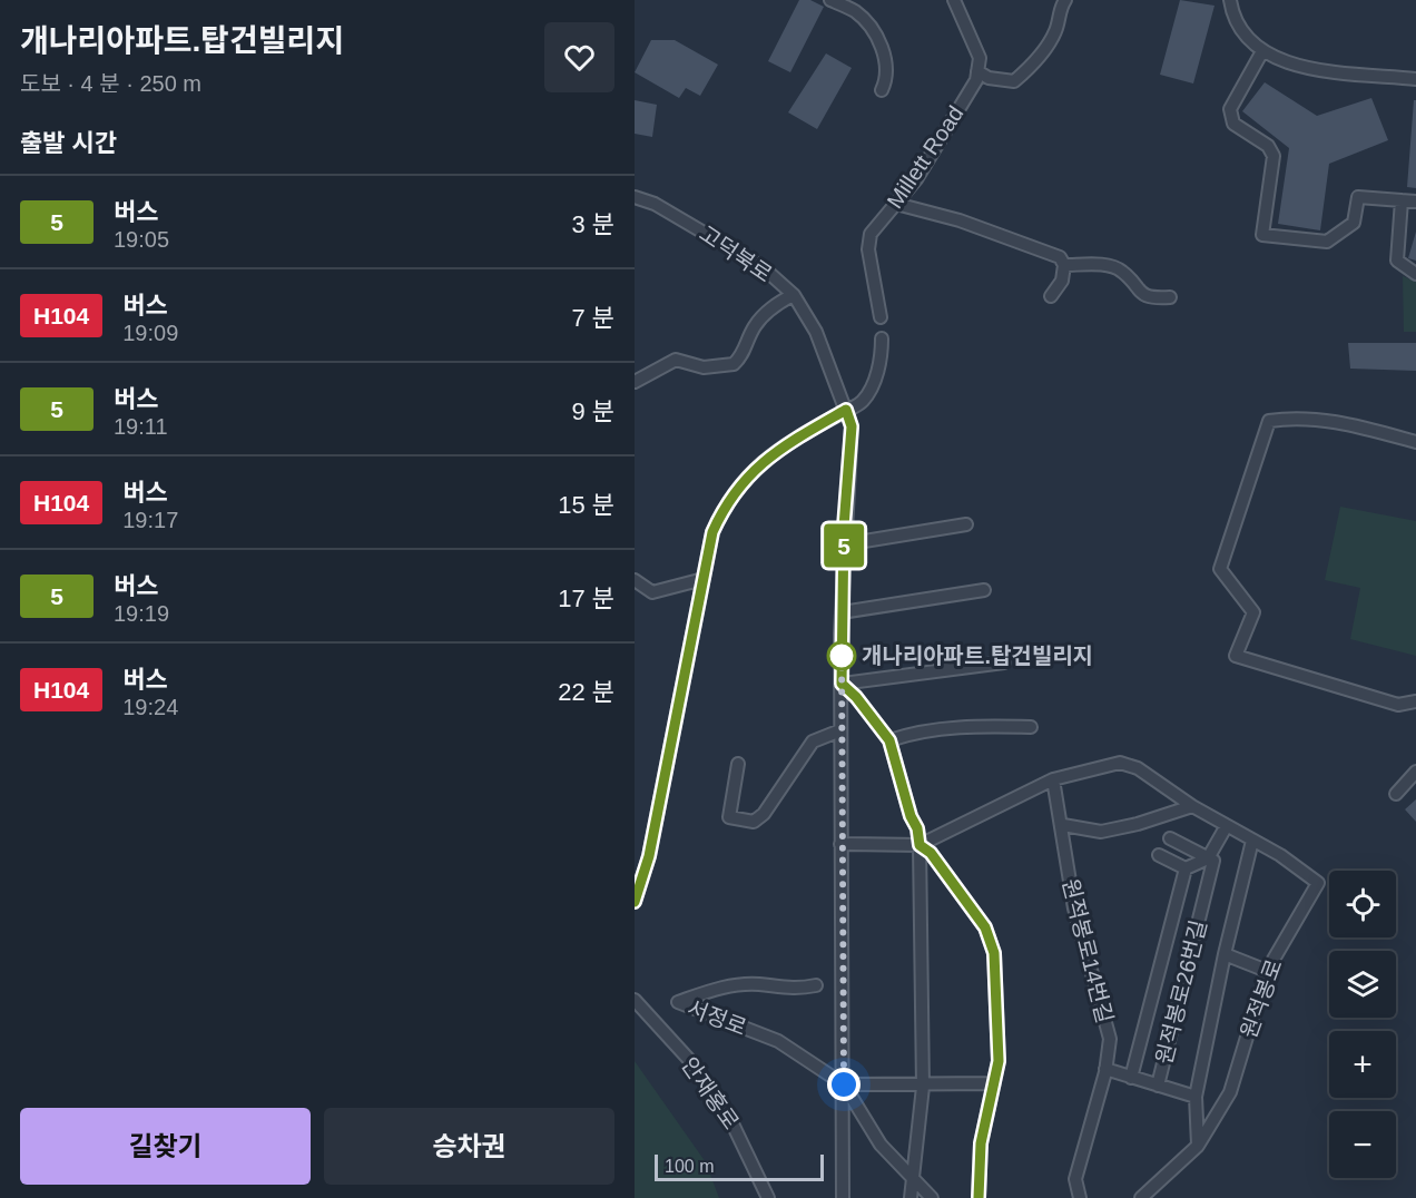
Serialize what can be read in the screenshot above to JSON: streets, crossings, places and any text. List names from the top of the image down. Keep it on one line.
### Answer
{"streets":{"street":["Millett Road","고덕북로","원적봉로14번길","원적봉로26번길","원적봉로","서정로","안재홍로"]},"crossings":[["원적봉로14번길","원적봉로"],["원적봉로26번길","원적봉로"]],"places":["개나리아파트.탑건빌리지"],"lines":["bus line 5"],"scale_bar":"100 m","page":{"heading":[["개나리아파트.탑건빌리지","도보 · 4 분 · 250 m"],"출발 시간"],"on_map":"5","list":[{"mark":"5","name":"버스","note":"19:05","value":"3 분"},{"mark":"H104","name":"버스","note":"19:09","value":"7 분"},{"mark":"5","name":"버스","note":"19:11","value":"9 분"},{"mark":"H104","name":"버스","note":"19:17","value":"15 분"},{"mark":"5","name":"버스","note":"19:19","value":"17 분"},{"mark":"H104","name":"버스","note":"19:24","value":"22 분"}],"map_buttons":["+","−"],"buttons":["길찾기","승차권"],"scale":"100 m"}}
